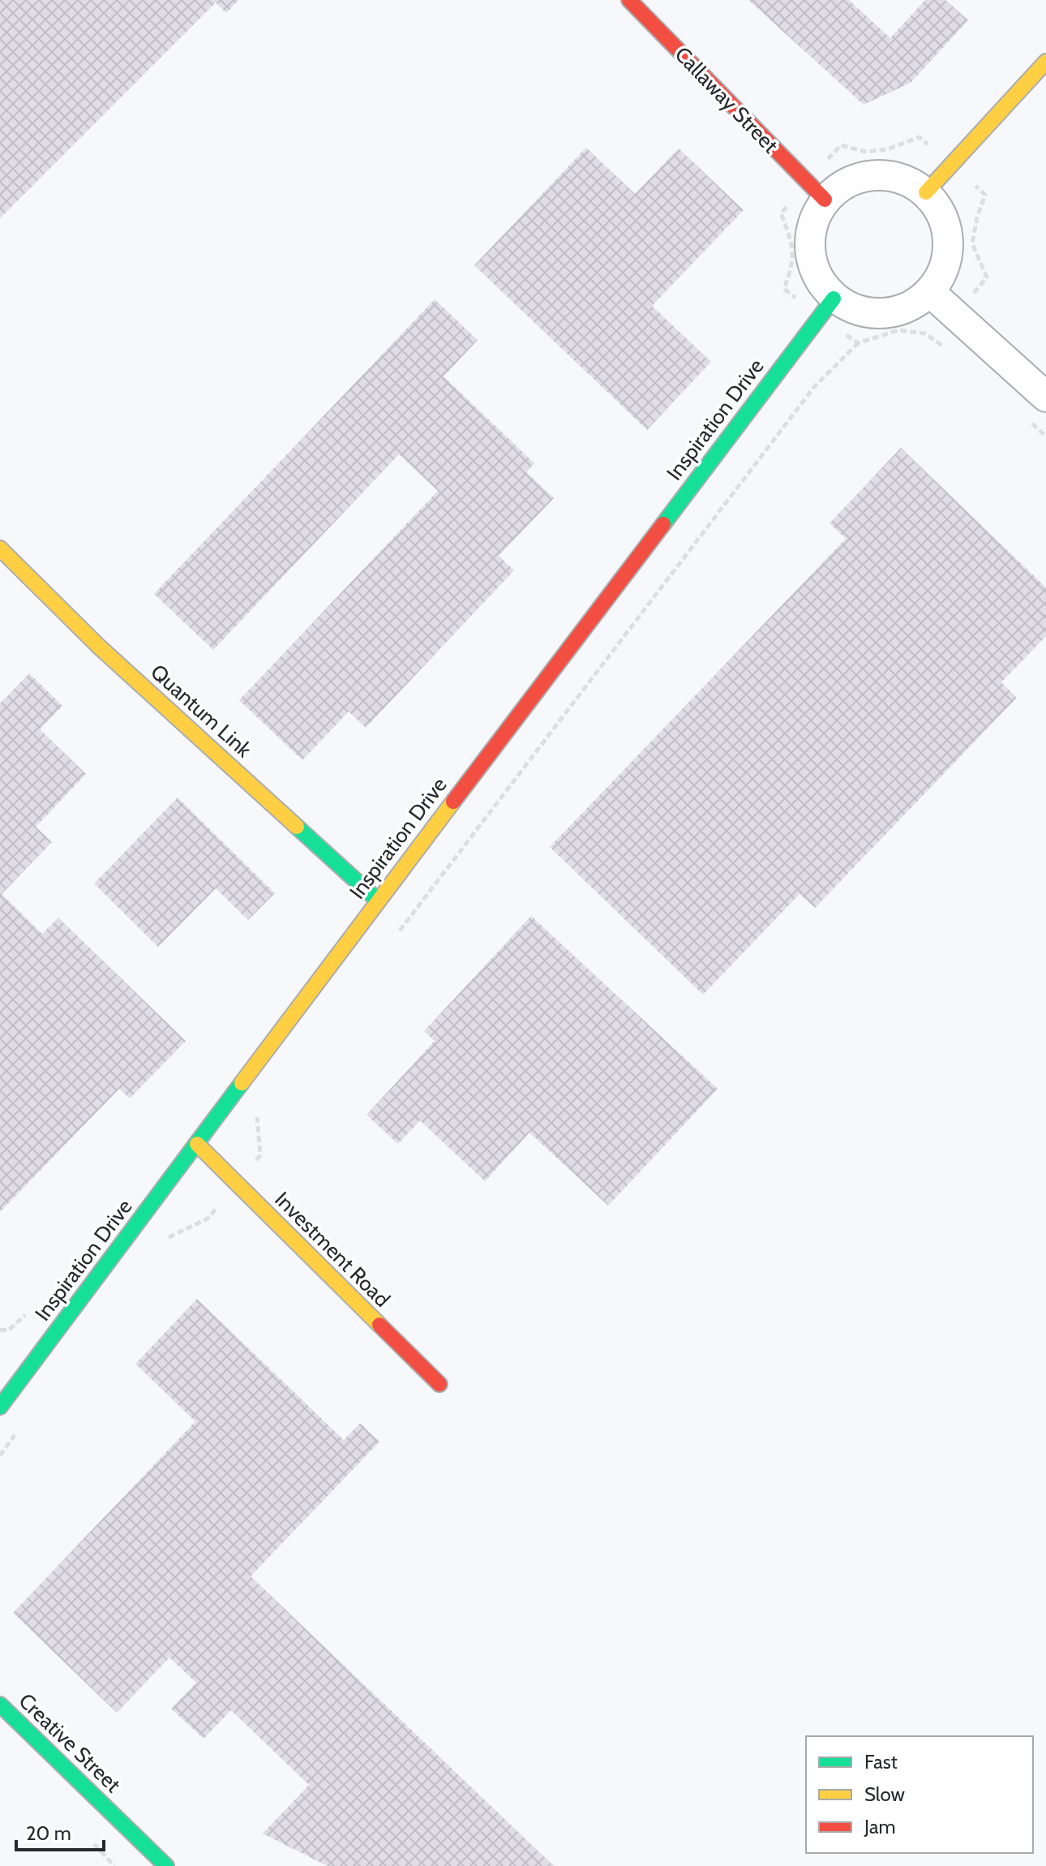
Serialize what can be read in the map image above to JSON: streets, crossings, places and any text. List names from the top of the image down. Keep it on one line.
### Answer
{"streets":{"street":["Callaway Street","Inspiration Drive","Quantum Link","Investment Road","Creative Street"]},"crossings":[["Callaway Street","Inspiration Drive"],["Inspiration Drive","Quantum Link"],["Inspiration Drive","Investment Road"]],"legend":["Fast","Slow","Jam"],"scale_bar":"20 m"}
